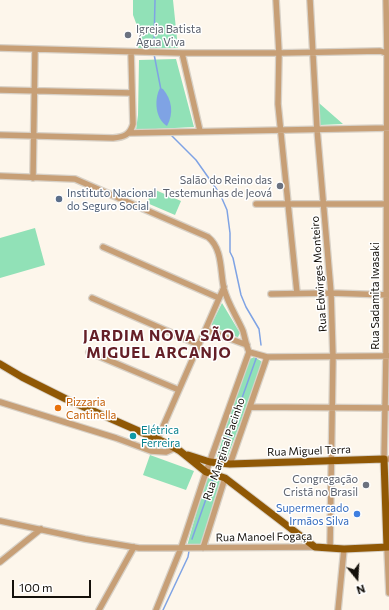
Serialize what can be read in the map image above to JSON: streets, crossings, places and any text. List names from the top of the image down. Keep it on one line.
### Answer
{"streets":{"main road":["Rua Sadamita Iwasaki","Rua Marginal Pacinho","Rua Miguel Terra","Rua Manoel Fogaça"],"street":["Rua Edwirges Monteiro"]},"crossings":[["Rua Edwirges Monteiro","Rua Miguel Terra"],["Rua Edwirges Monteiro","Rua Manoel Fogaça"],["Rua Sadamita Iwasaki","Rua Miguel Terra"],["Rua Sadamita Iwasaki","Rua Manoel Fogaça"],["Rua Marginal Pacinho","Rua Miguel Terra"],["Rua Marginal Pacinho","Rua Manoel Fogaça"]],"districts":["JARDIM NOVA SÃO MIGUEL ARCANJO"],"places":["Igreja Batista Água Viva","Salão do Reino das Testemunhas de Jeová","Instituto Nacional do Seguro Social","Pizzaria Cantinella","Elétrica Ferreira","Congregação Cristã no Brasil","Supermercado Irmãos Silva"],"scale_bar":"100 m","north":"bottom"}
